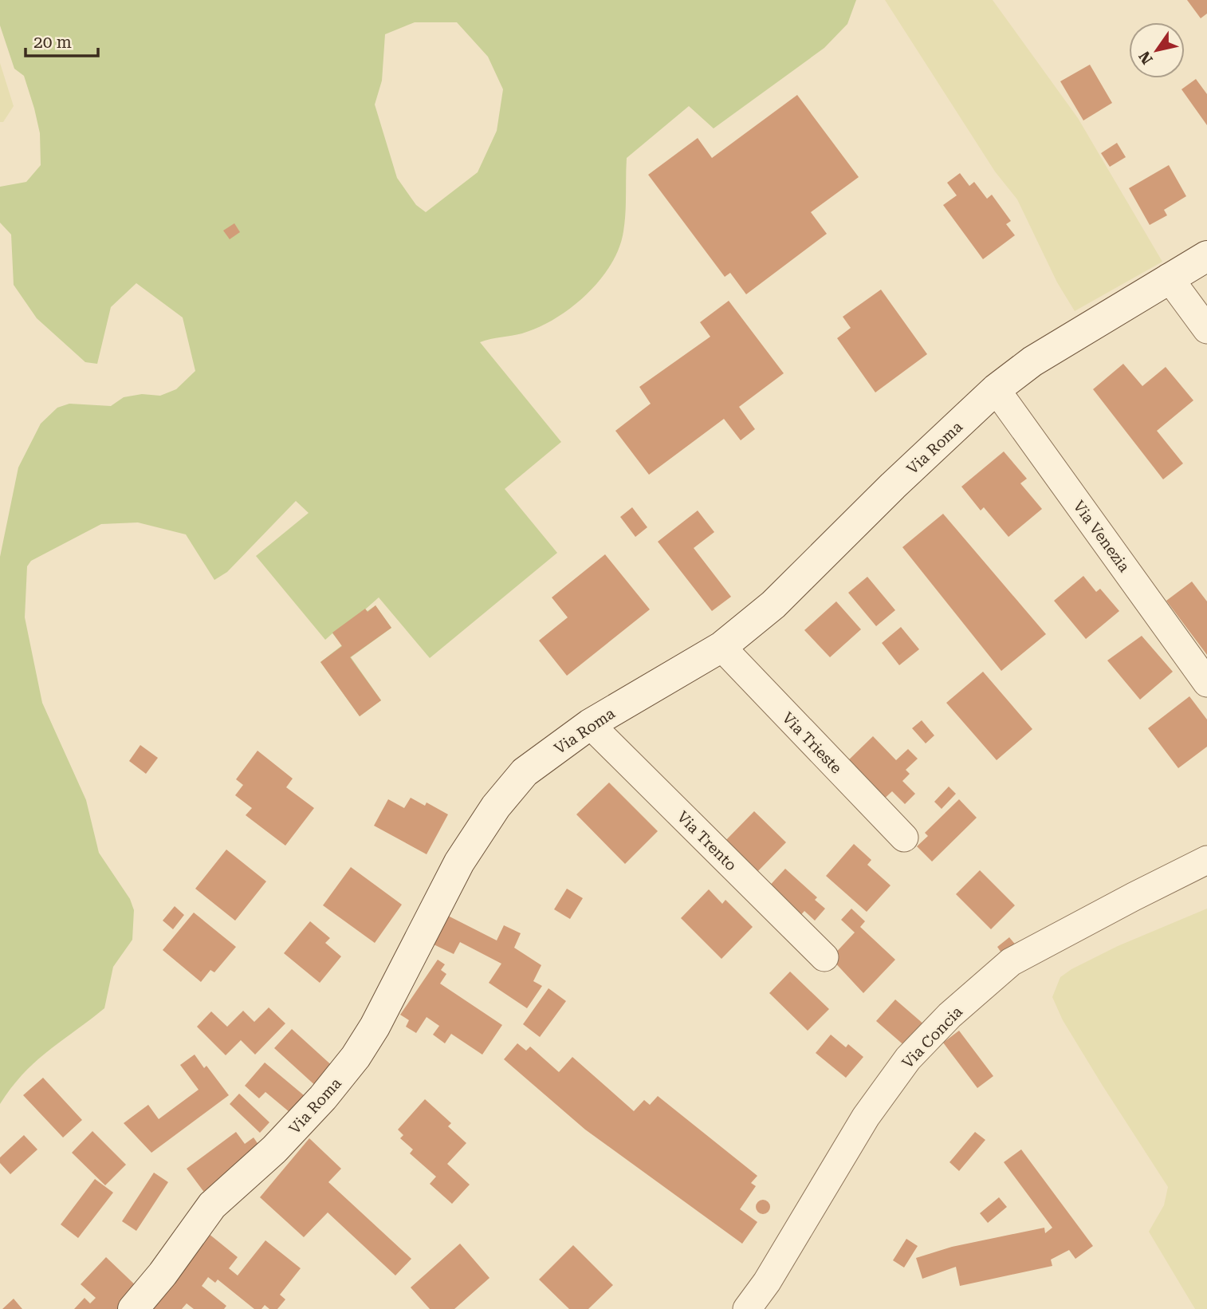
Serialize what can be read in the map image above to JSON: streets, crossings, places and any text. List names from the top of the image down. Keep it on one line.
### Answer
{"streets":{"main road":["Via Roma"],"street":["Via Venezia","Via Trieste","Via Trento","Via Concia"]},"crossings":[["Via Roma","Via Venezia"],["Via Roma","Via Trieste"],["Via Roma","Via Trento"]],"scale_bar":"20 m","north":"bottom left"}
